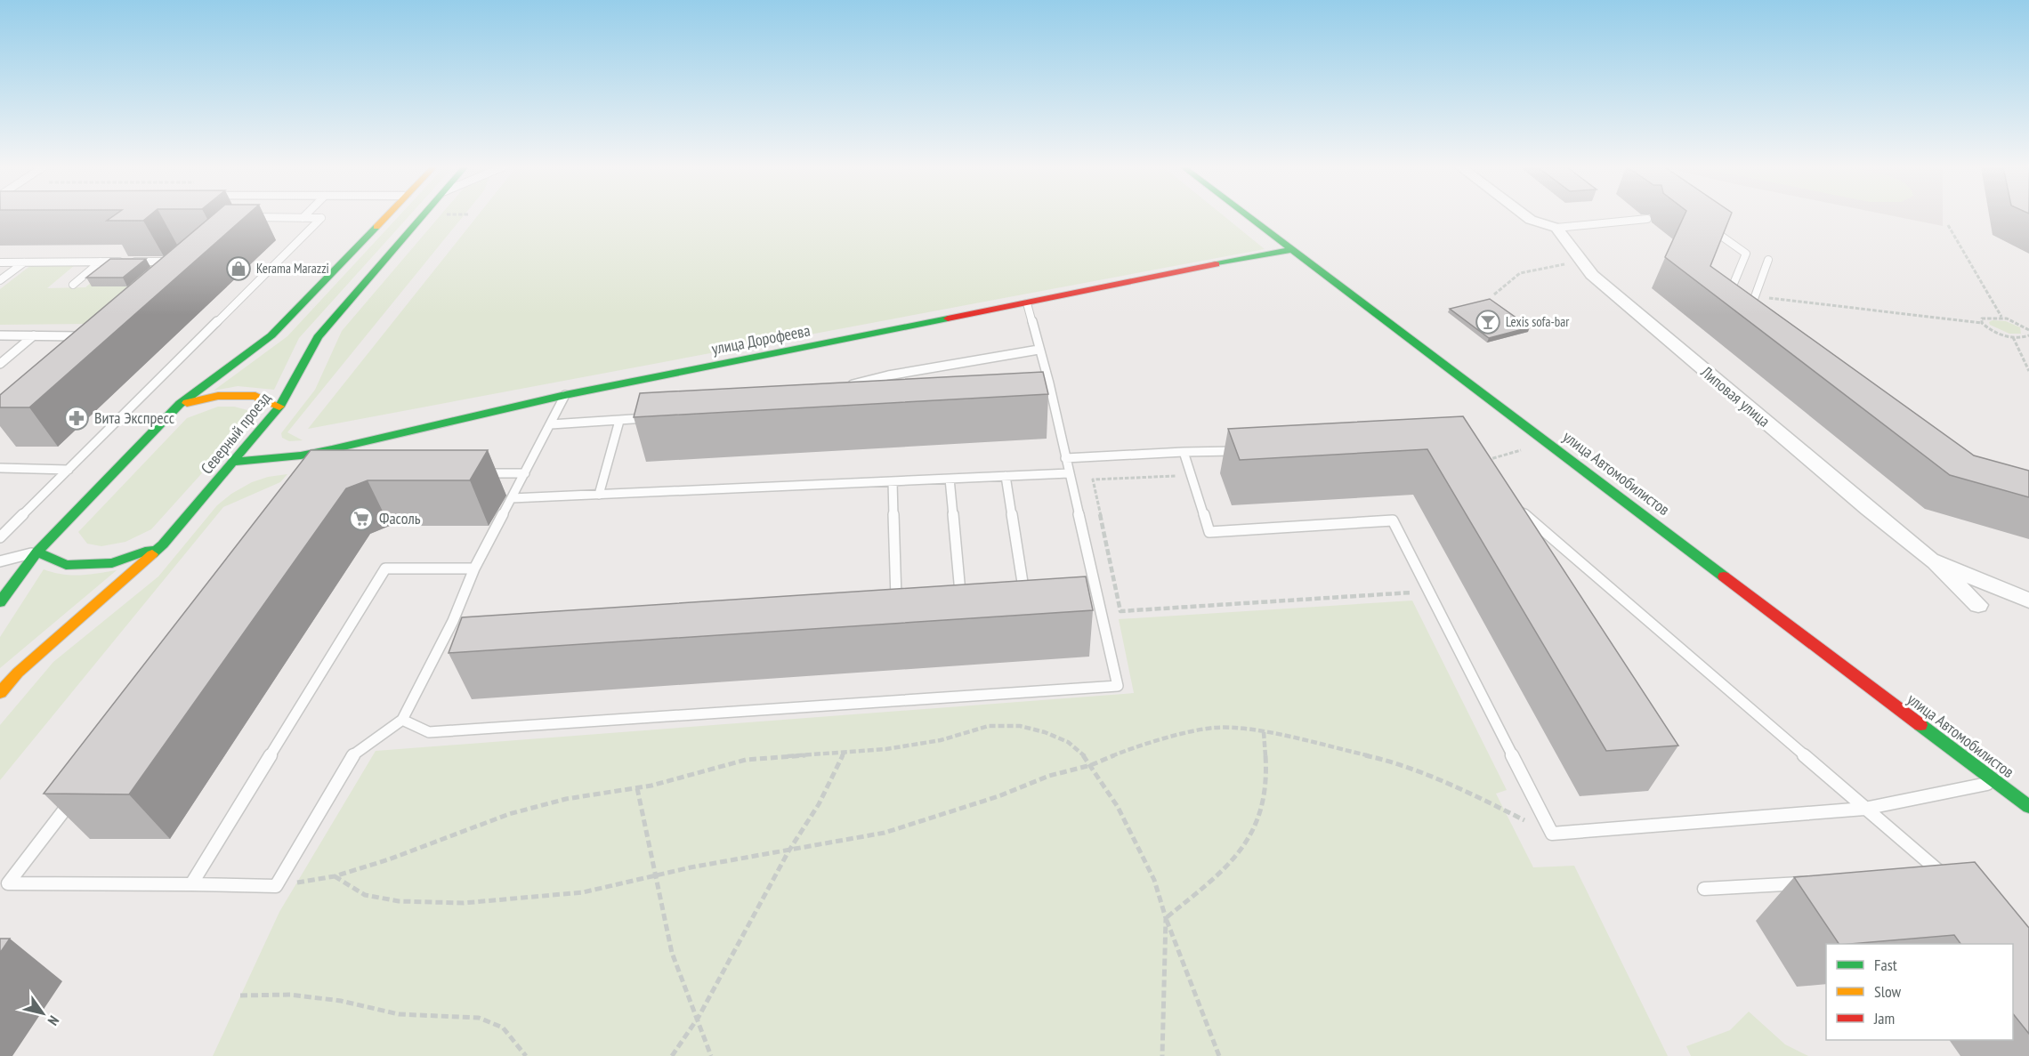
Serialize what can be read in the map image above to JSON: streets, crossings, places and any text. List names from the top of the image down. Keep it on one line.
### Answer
{"streets":{"street":["улица Дорофеева","Липовая улица","Северный проезд","улица Автомобилистов"]},"crossings":[["улица Дорофеева","Северный проезд"],["улица Дорофеева","улица Автомобилистов"]],"places":{"shop":["Kerama Marazzi"],"bar":["Lexis sofa-bar"],"pharmacy":["Вита Экспресс"],"supermarket":["Фасоль"]},"legend":["Fast","Slow","Jam"],"north":"bottom right"}
